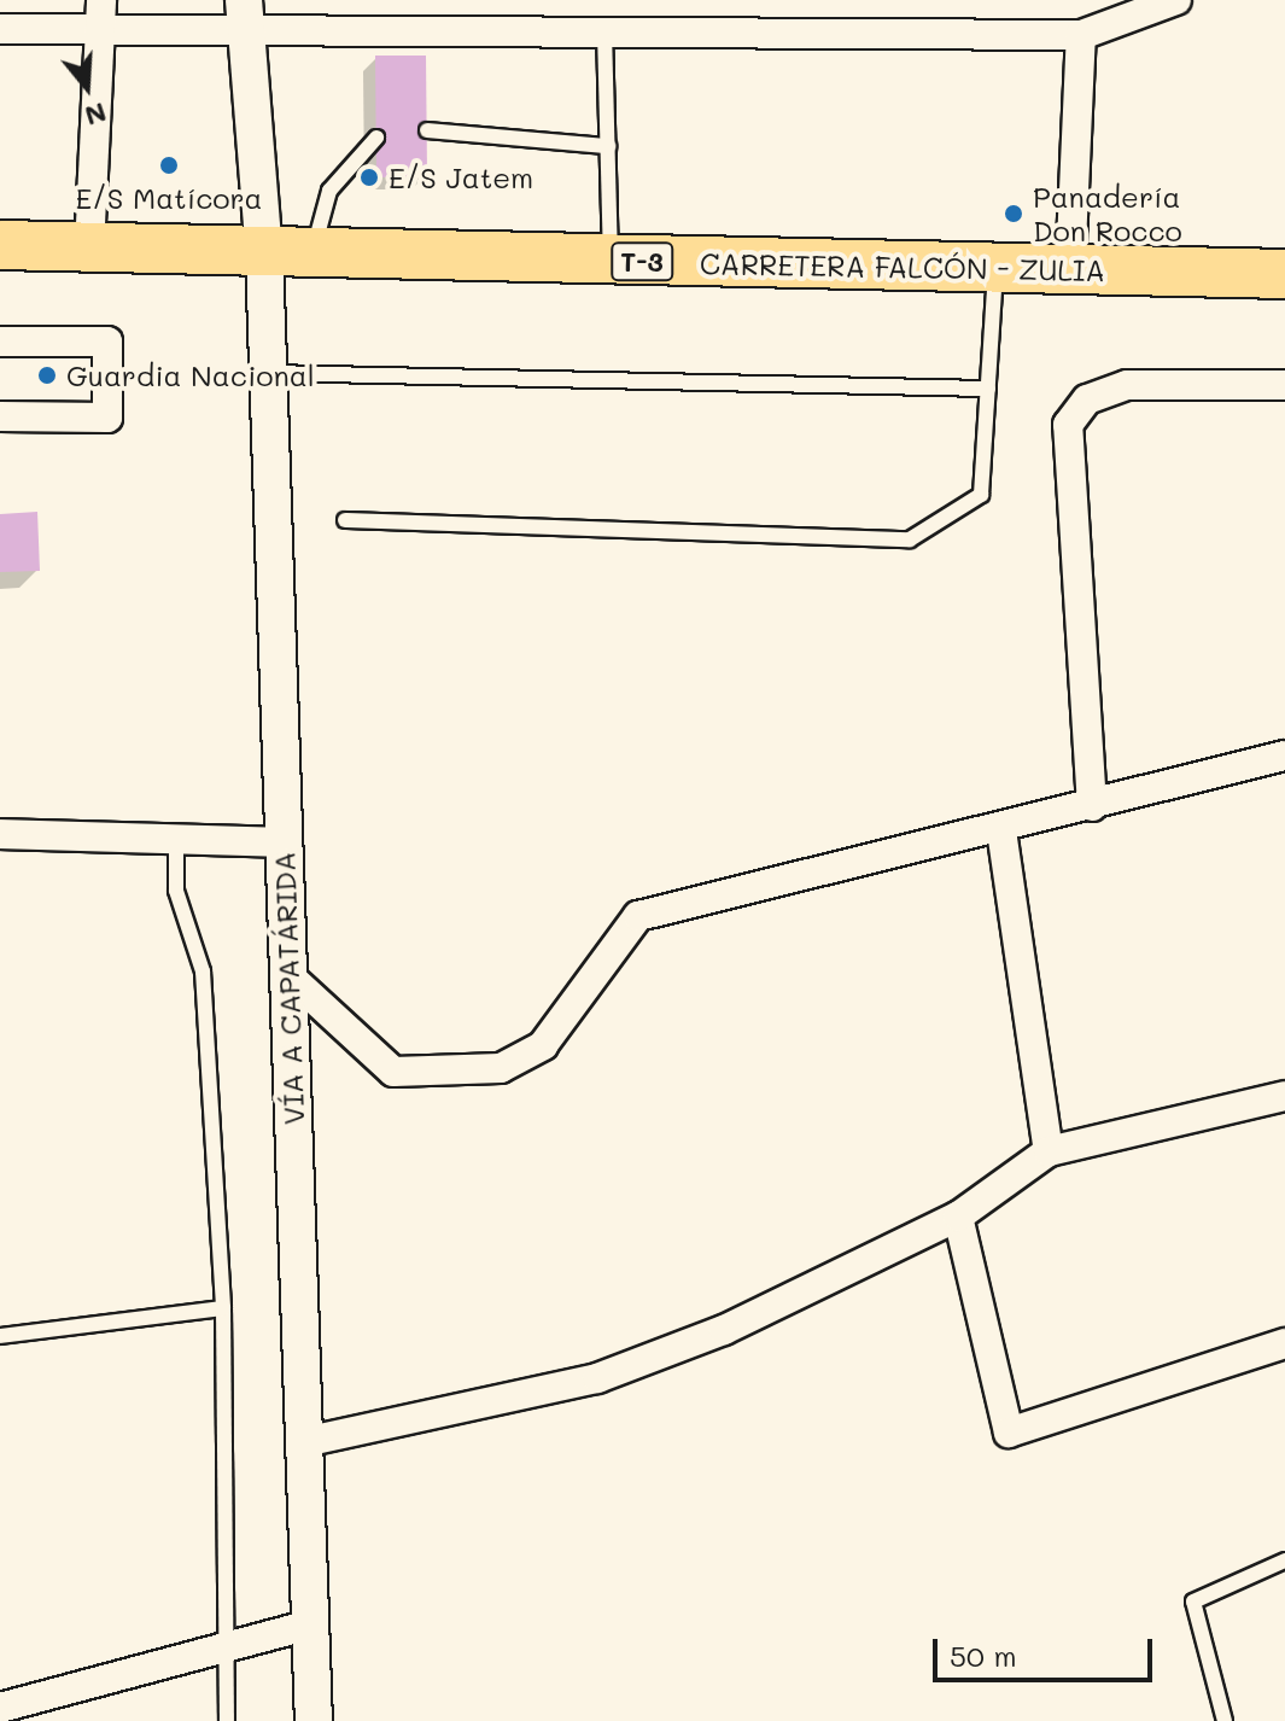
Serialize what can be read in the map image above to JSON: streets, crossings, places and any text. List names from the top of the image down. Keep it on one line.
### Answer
{"streets":{"highway":["T-3","CARRETERA FALCÓN - ZULIA"],"street":["VÍA A CAPATÁRIDA"]},"crossings":[["CARRETERA FALCÓN - ZULIA","VÍA A CAPATÁRIDA"]],"places":["E/S Matícora","E/S Jatem","Panadería Don Rocco","Guardia Nacional"],"scale_bar":"50 m","north":"bottom"}
